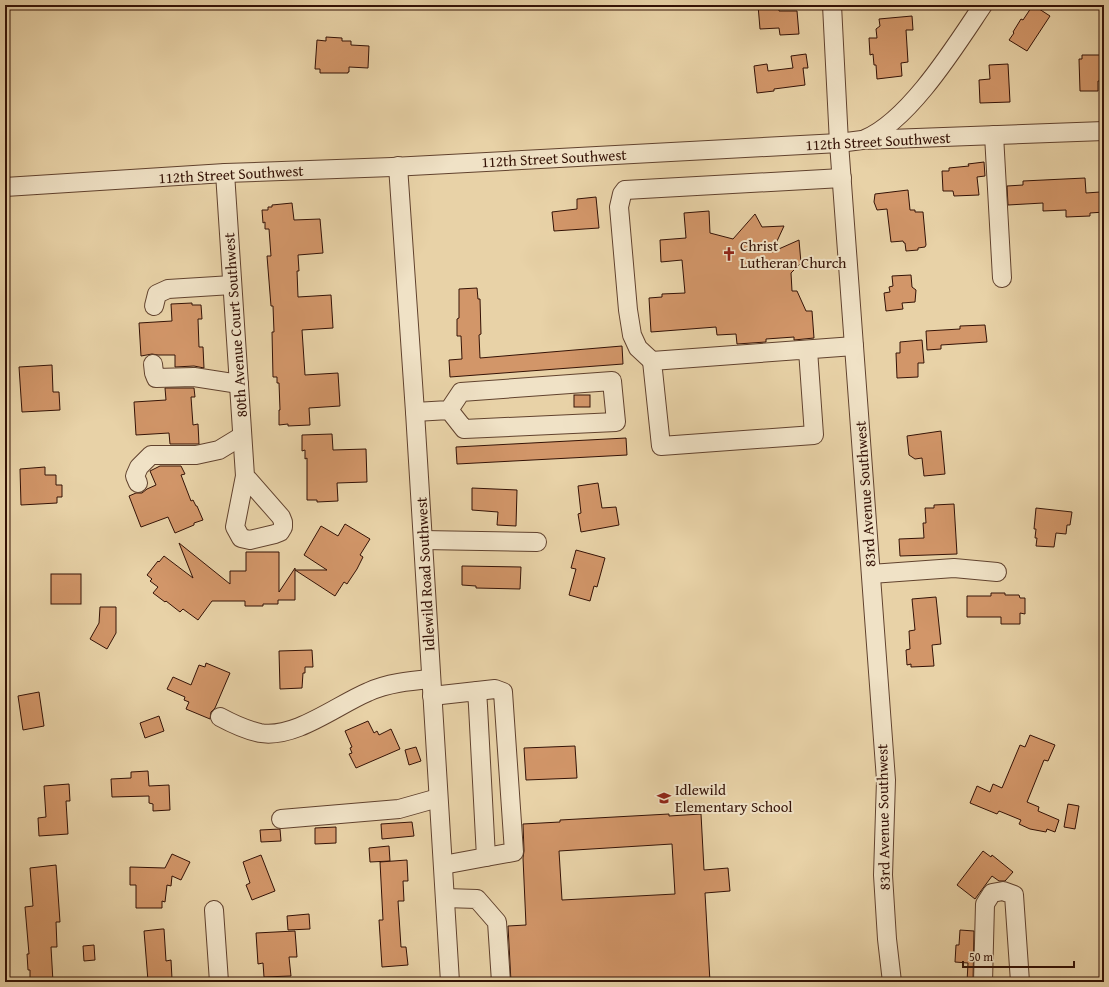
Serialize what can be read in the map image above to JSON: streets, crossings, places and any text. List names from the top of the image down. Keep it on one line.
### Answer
{"streets":{"street":["112th Street Southwest","80th Avenue Court Southwest","83rd Avenue Southwest","Idlewild Road Southwest"]},"crossings":[["112th Street Southwest","80th Avenue Court Southwest"],["112th Street Southwest","83rd Avenue Southwest"],["112th Street Southwest","Idlewild Road Southwest"]],"places":{"church":["Christ Lutheran Church"],"school or university":["Idlewild Elementary School"]},"scale_bar":"50 m"}
